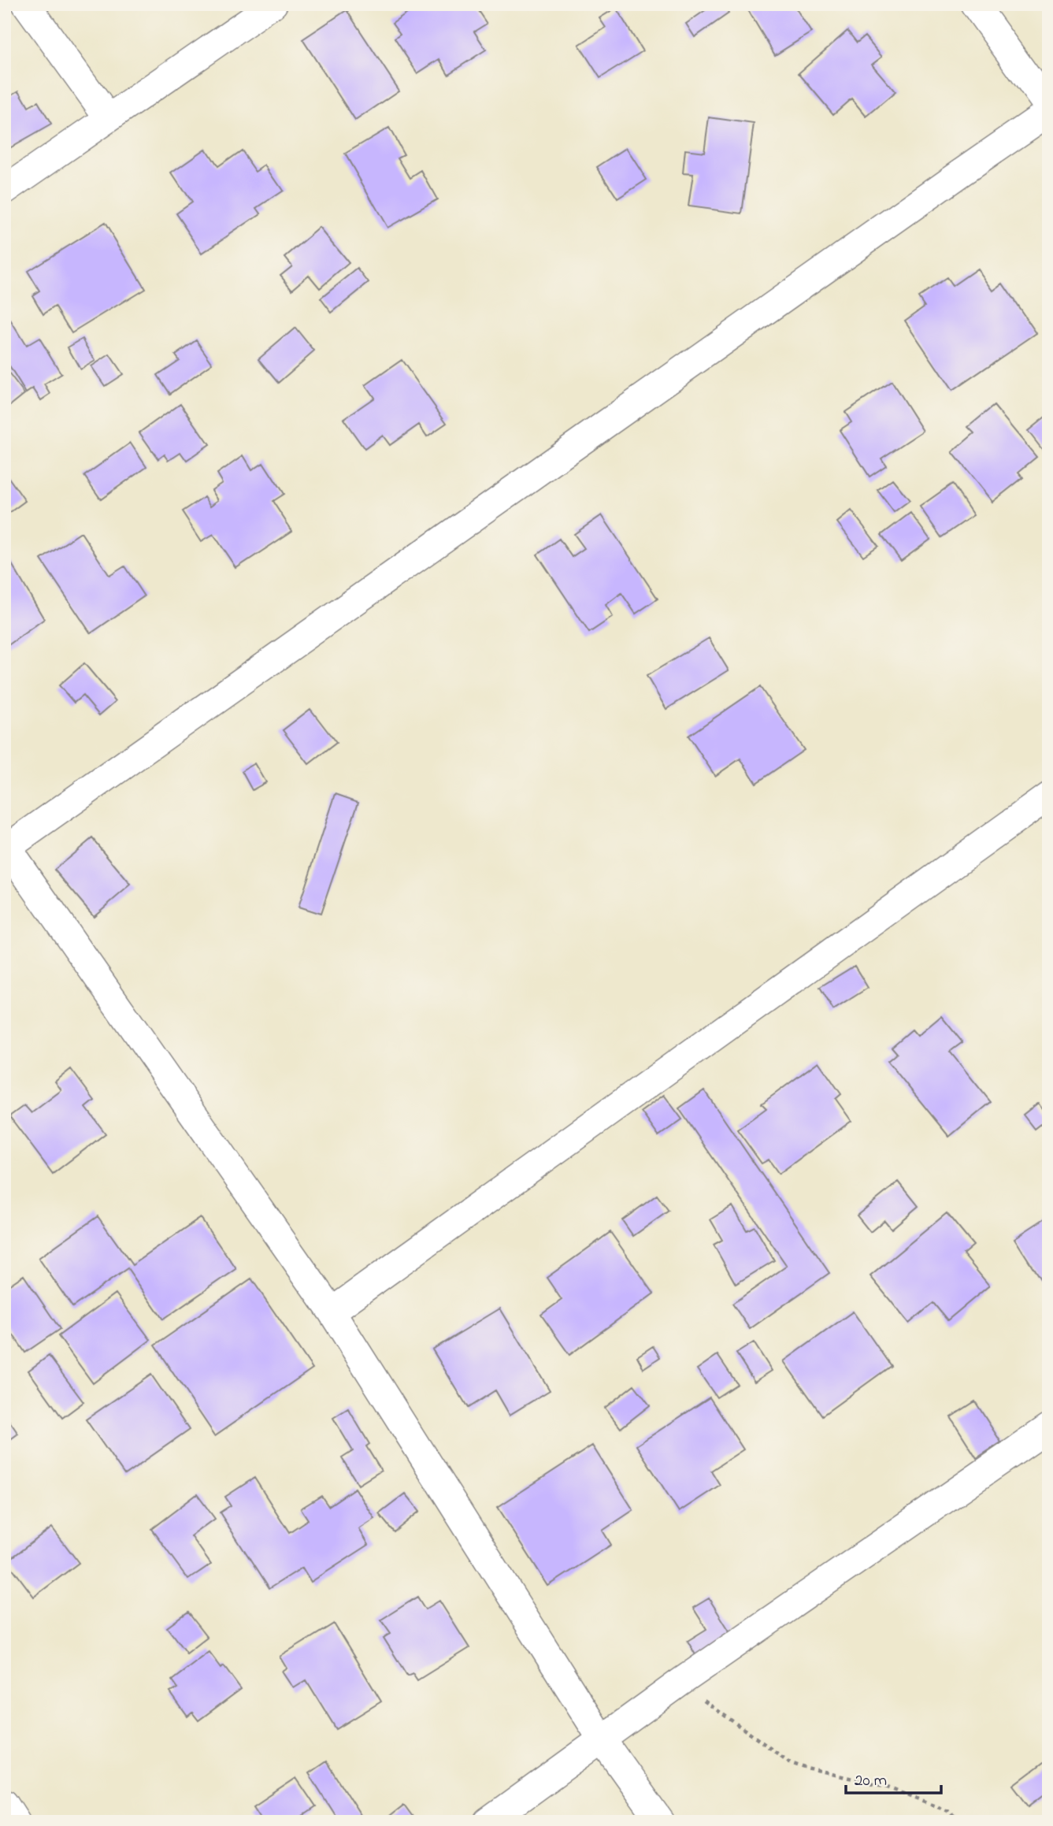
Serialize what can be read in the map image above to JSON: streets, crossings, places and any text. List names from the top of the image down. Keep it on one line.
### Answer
{"scale_bar":"20 m"}
